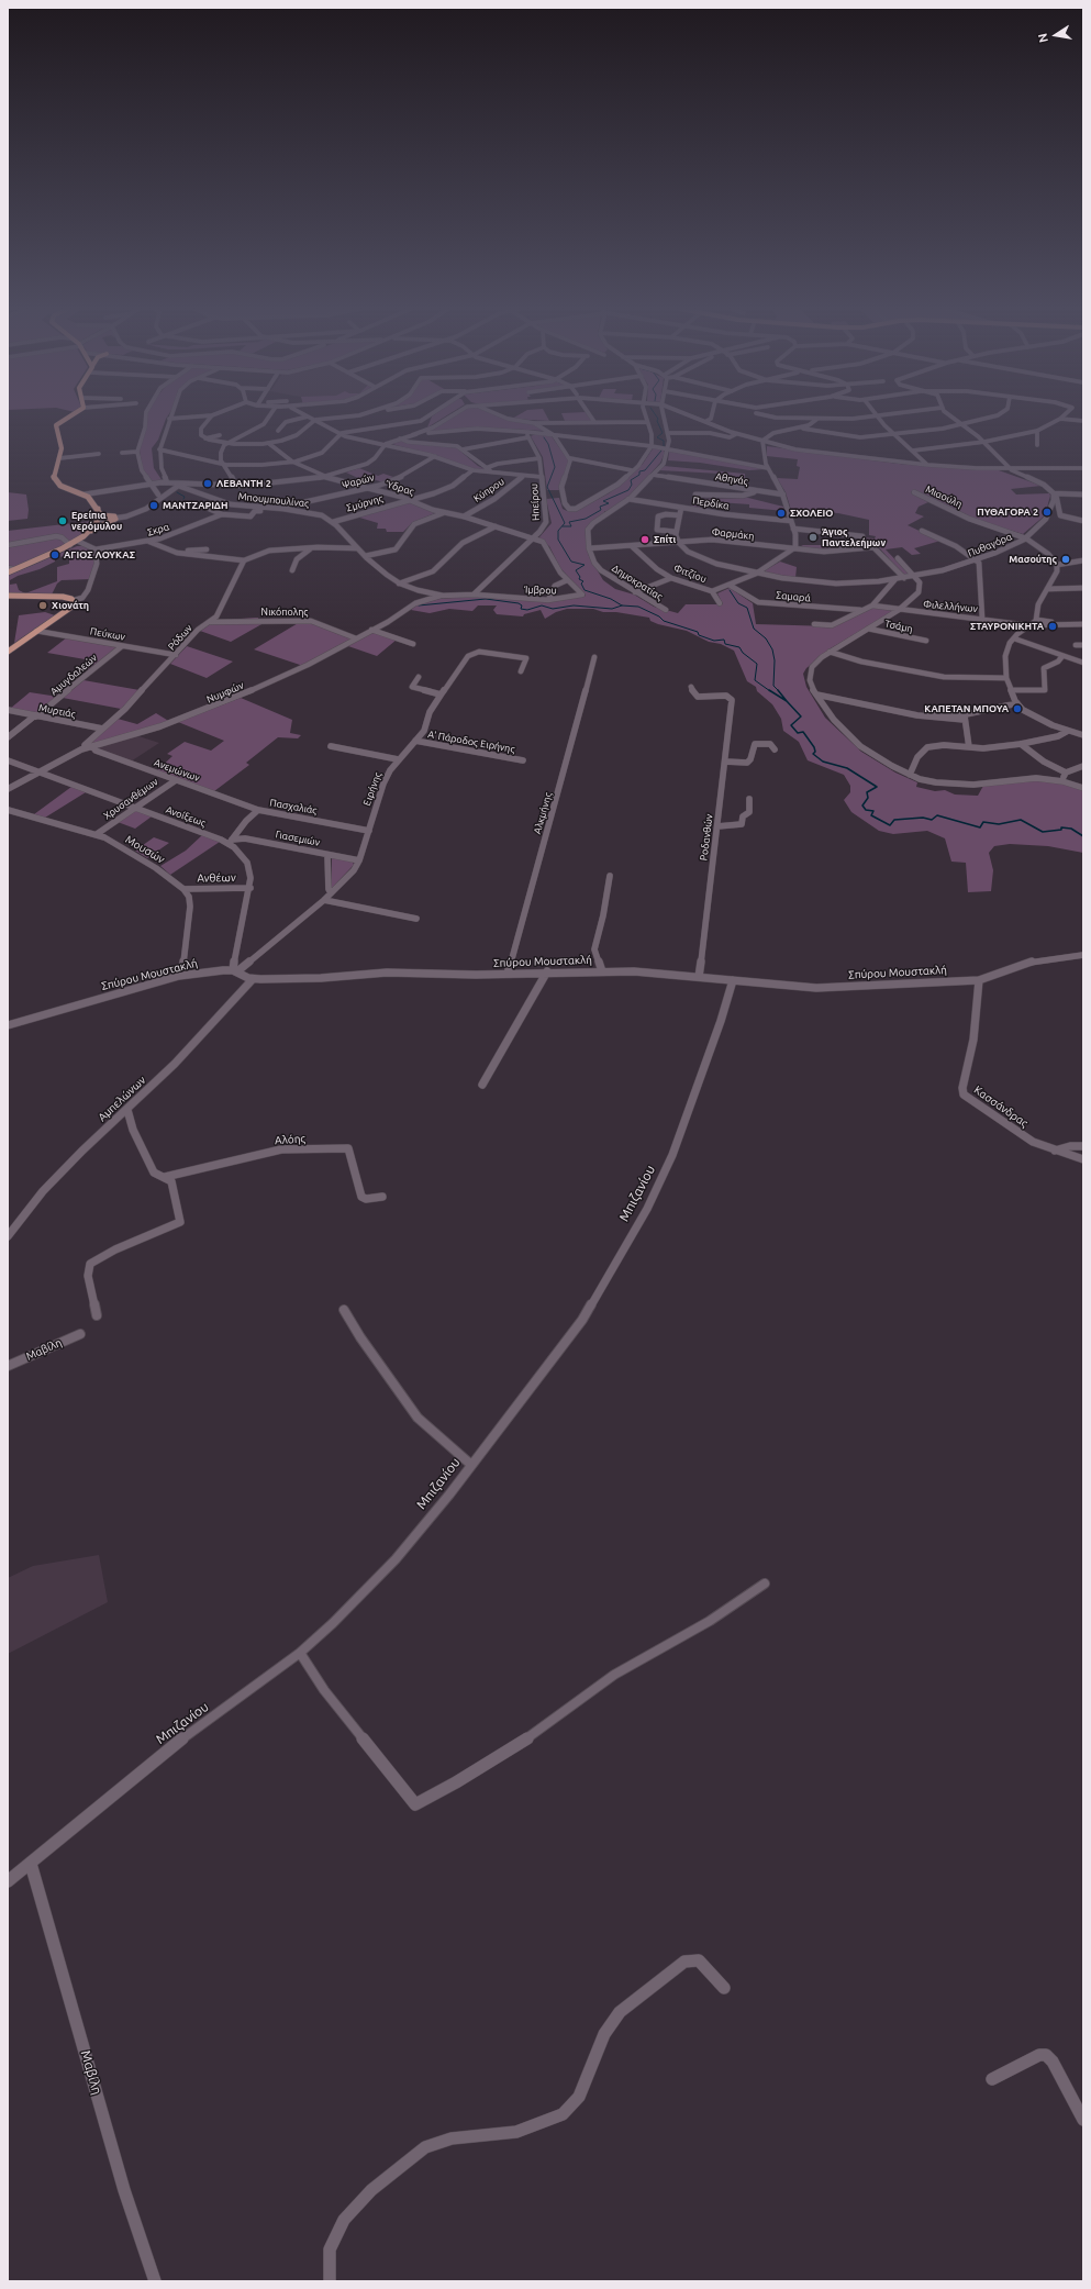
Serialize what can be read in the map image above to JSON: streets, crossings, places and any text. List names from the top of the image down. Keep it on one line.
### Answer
{"streets":{"street":["Αθηνάς","Ψαρών","Ύδρας","Κύπρου","Μιαούλη","Μπουμπουλίνας","Ηπείρου","Σμύρνης","Περδίκα","Σκρα","Φαρμάκη","Πυθαγόρα","Φιτζίου","Δημοκρατίας","Ίμβρου","Σαμαρά","Φιλελλήνων","Νικόπολης","Τσάμη","Πεύκων","Ρόδων","Αμυγδαλεών","Νυμφών","Μυρτιάς","A' Πάροδος Ειρήνης","Ανεμώνων","Ειρήνης","Χρυσανθέμων","Πασχαλιάς","Αλκμήνης","Ανοίξεως","Ροδανθών","Γιασεμιών","Μουσών","Ανθέων","Σπύρου Μουστακλή","Αμπελώνων","Κασσάνδρας","Αλόης","Μπιζανίου","Μαβίλη"]},"crossings":[["Αθηνάς","Δημοκρατίας"],["Ψαρών","Ύδρας"],["Ψαρών","Μπουμπουλίνας"],["Ύδρας","Κύπρου"],["Ύδρας","Ηπείρου"],["Ύδρας","Σμύρνης"],["Ύδρας","Ίμβρου"],["Μιαούλη","Πυθαγόρα"],["Μπουμπουλίνας","Ηπείρου"],["Μπουμπουλίνας","Σμύρνης"],["Μπουμπουλίνας","Ίμβρου"],["Μπουμπουλίνας","Νυμφών"],["Ηπείρου","Ίμβρου"],["Περδίκα","Δημοκρατίας"],["Φαρμάκη","Πυθαγόρα"],["Φαρμάκη","Φιτζίου"],["Φαρμάκη","Δημοκρατίας"],["Νικόπολης","Ρόδων"],["Νικόπολης","Νυμφών"],["Πεύκων","Ρόδων"],["Πεύκων","Αμυγδαλεών"],["Ρόδων","Νυμφών"],["Ρόδων","Μυρτιάς"],["Αμυγδαλεών","Μυρτιάς"],["Νυμφών","Ανεμώνων"],["Νυμφών","Ανοίξεως"],["A' Πάροδος Ειρήνης","Ειρήνης"],["Ανεμώνων","Χρυσανθέμων"],["Ανεμώνων","Πασχαλιάς"],["Ειρήνης","Πασχαλιάς"],["Ειρήνης","Ανοίξεως"],["Ειρήνης","Γιασεμιών"],["Ειρήνης","Σπύρου Μουστακλή"],["Χρυσανθέμων","Ανοίξεως"],["Χρυσανθέμων","Μουσών"],["Πασχαλιάς","Ανοίξεως"],["Πασχαλιάς","Γιασεμιών"],["Αλκμήνης","Σπύρου Μουστακλή"],["Ανοίξεως","Γιασεμιών"],["Ανοίξεως","Ανθέων"],["Ανοίξεως","Σπύρου Μουστακλή"],["Ροδανθών","Σπύρου Μουστακλή"],["Μουσών","Ανθέων"],["Σπύρου Μουστακλή","Αμπελώνων"],["Σπύρου Μουστακλή","Κασσάνδρας"],["Σπύρου Μουστακλή","Μπιζανίου"],["Μπιζανίου","Μαβίλη"]],"places":["ΛΕΒΑΝΤΗ 2","ΜΑΝΤΖΑΡΙΔΗ","ΠΥΘΑΓΟΡΑ 2","ΣΧΟΛΕΙΟ","Ερείπια νερόμυλου","Άγιος Παντελεήμων","Σπίτι","ΑΓΙΟΣ ΛΟΥΚΑΣ","Μασούτης","Χιονάτη","ΣΤΑΥΡΟΝΙΚΗΤΑ","ΚΑΠΕΤΑΝ ΜΠΟΥΑ"],"north":"left"}
